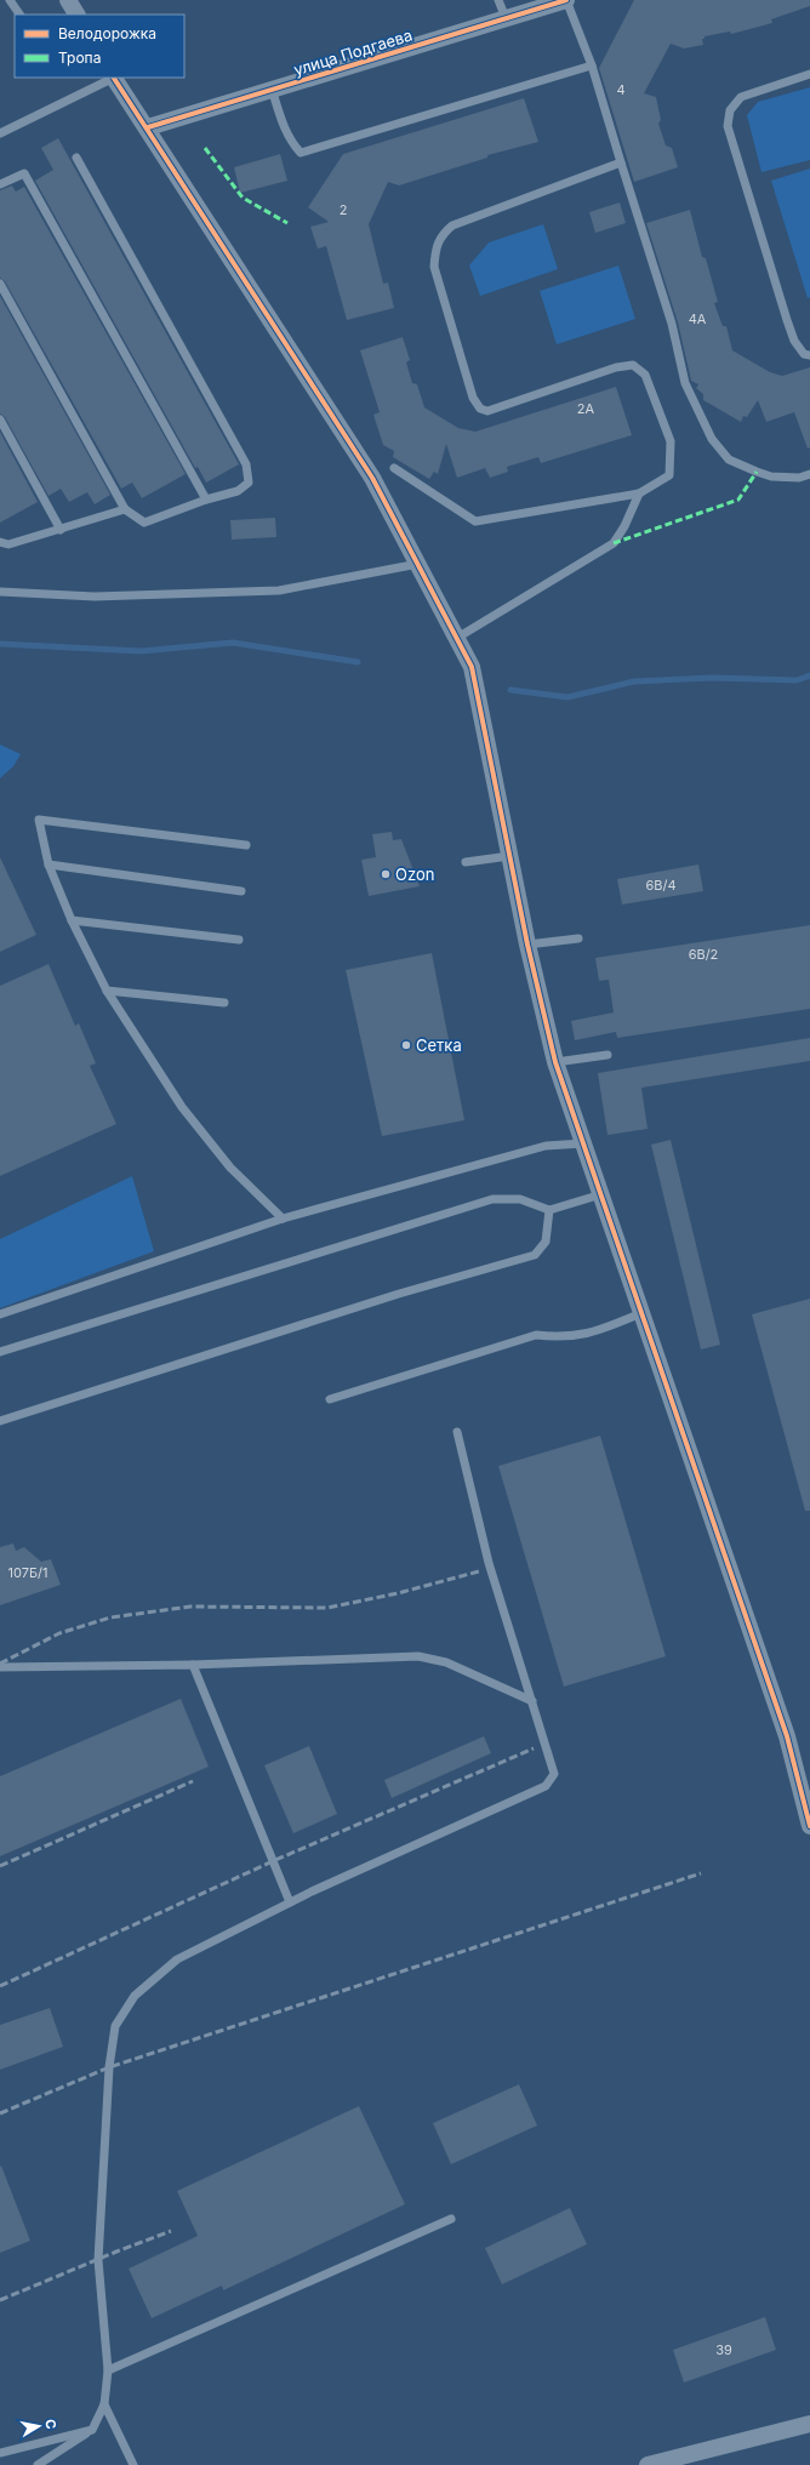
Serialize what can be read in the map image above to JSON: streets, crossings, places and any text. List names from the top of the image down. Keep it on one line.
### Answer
{"streets":{"street":["улица Подгаева"]},"places":["Ozon","Сетка"],"house_numbers":["4","2","4А","2А","6В/4","6В/2","107Б/1","39"],"legend":["Велодорожка","Тропа"],"north":"right"}
